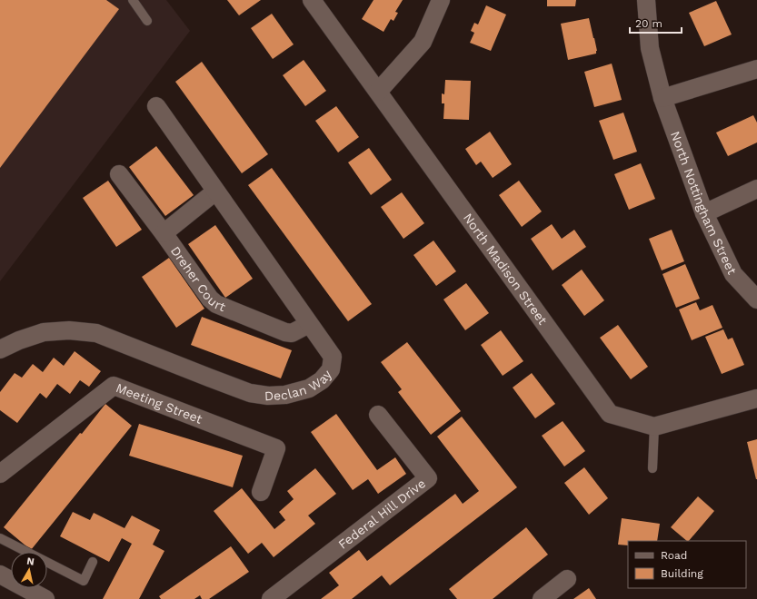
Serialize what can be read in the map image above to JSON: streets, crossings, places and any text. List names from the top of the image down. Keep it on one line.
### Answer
{"streets":{"street":["North Nottingham Street","North Madison Street","Dreher Court","Declan Way","Meeting Street","Federal Hill Drive"]},"crossings":[["Dreher Court","Declan Way"]],"legend":["Road","Building"],"scale_bar":"20 m","north":"top"}
